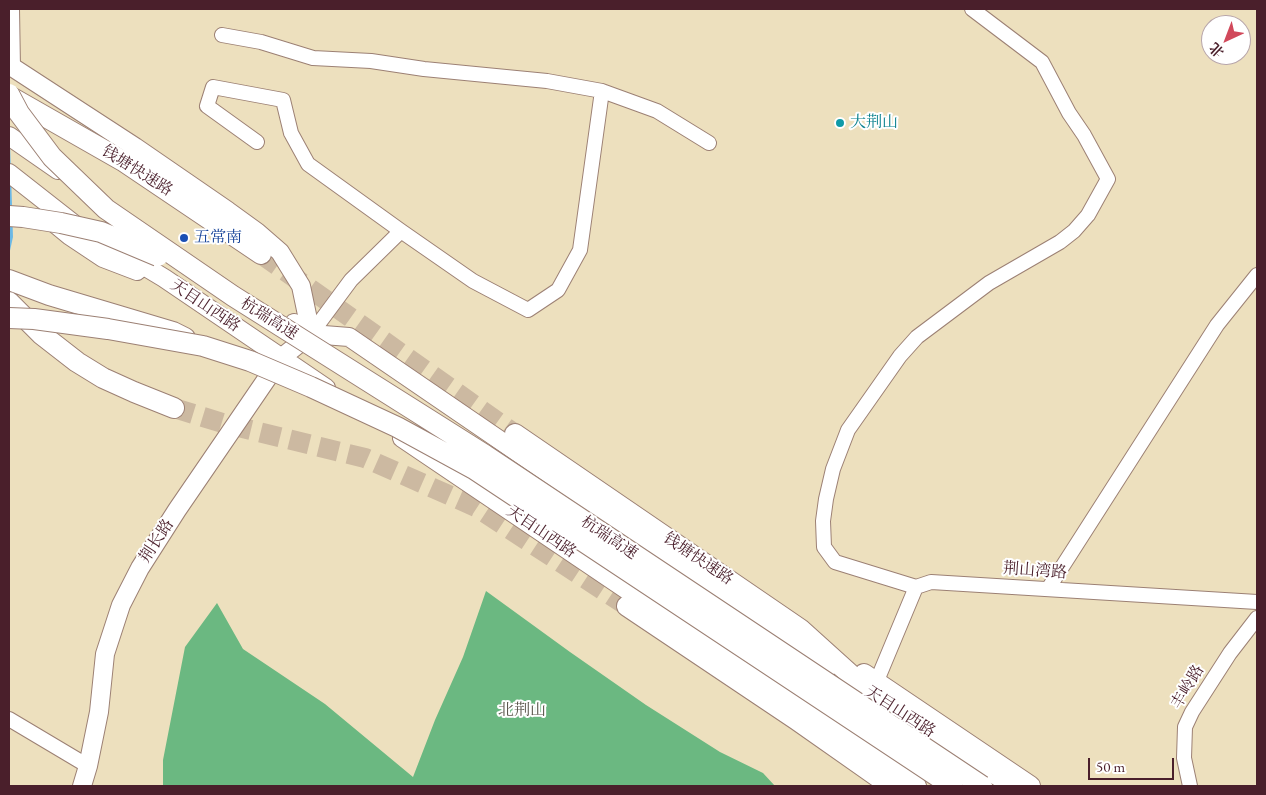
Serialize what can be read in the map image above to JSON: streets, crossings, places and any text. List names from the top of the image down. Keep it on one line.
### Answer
{"streets":{"highway":["钱塘快速路","杭瑞高速"],"main road":["天目山西路","荆长路"],"street":["荆山湾路","丰岭路"]},"crossings":[["钱塘快速路","天目山西路"],["天目山西路","荆长路"]],"parks":["北荆山"],"places":["大荆山","五常南"],"scale_bar":"50 m","north":"bottom left"}
